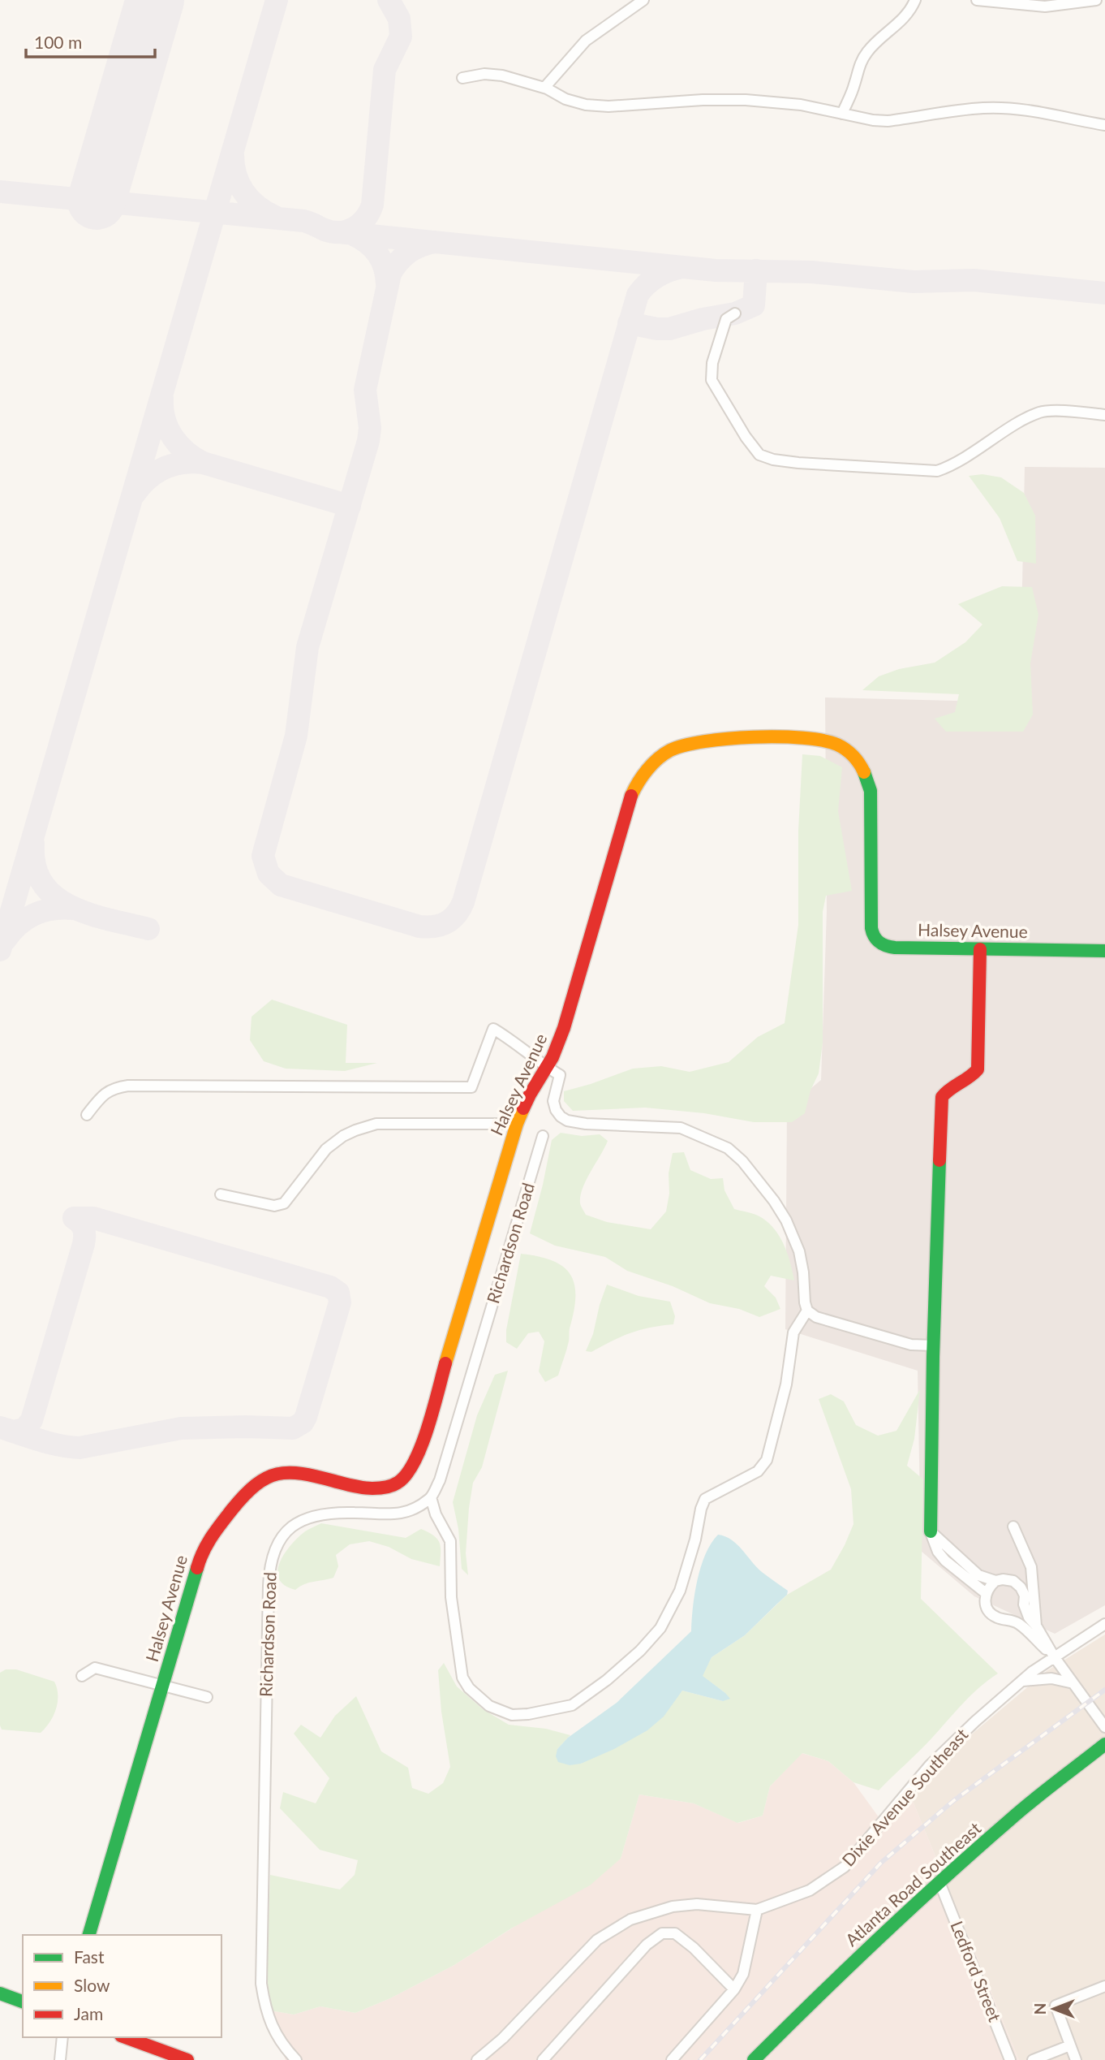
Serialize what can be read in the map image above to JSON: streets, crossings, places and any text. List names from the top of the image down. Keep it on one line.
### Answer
{"streets":{"street":["Halsey Avenue","Richardson Road","Dixie Avenue Southeast","Atlanta Road Southeast","Ledford Street"]},"crossings":[["Atlanta Road Southeast","Ledford Street"]],"legend":["Fast","Slow","Jam"],"scale_bar":"100 m","north":"left"}
